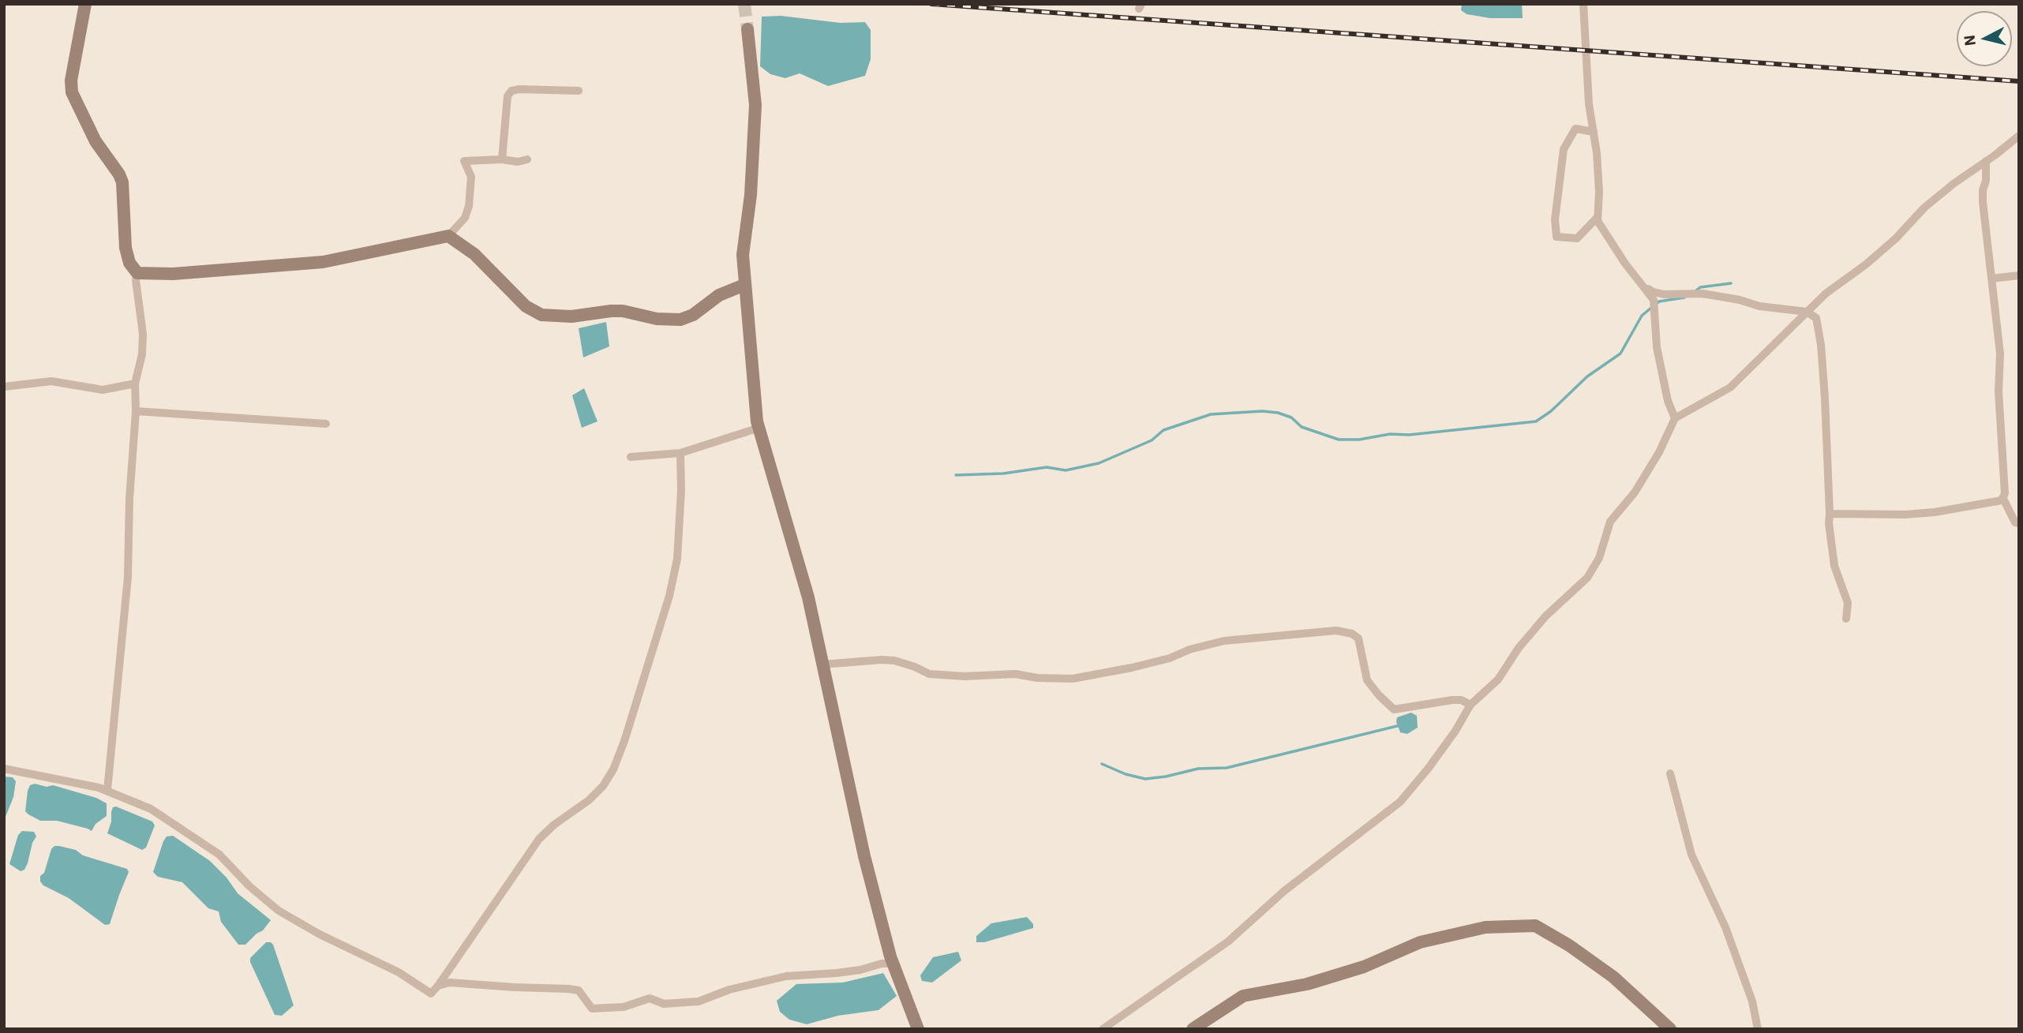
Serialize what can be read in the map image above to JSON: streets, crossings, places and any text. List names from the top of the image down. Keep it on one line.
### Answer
{"north":"left"}
